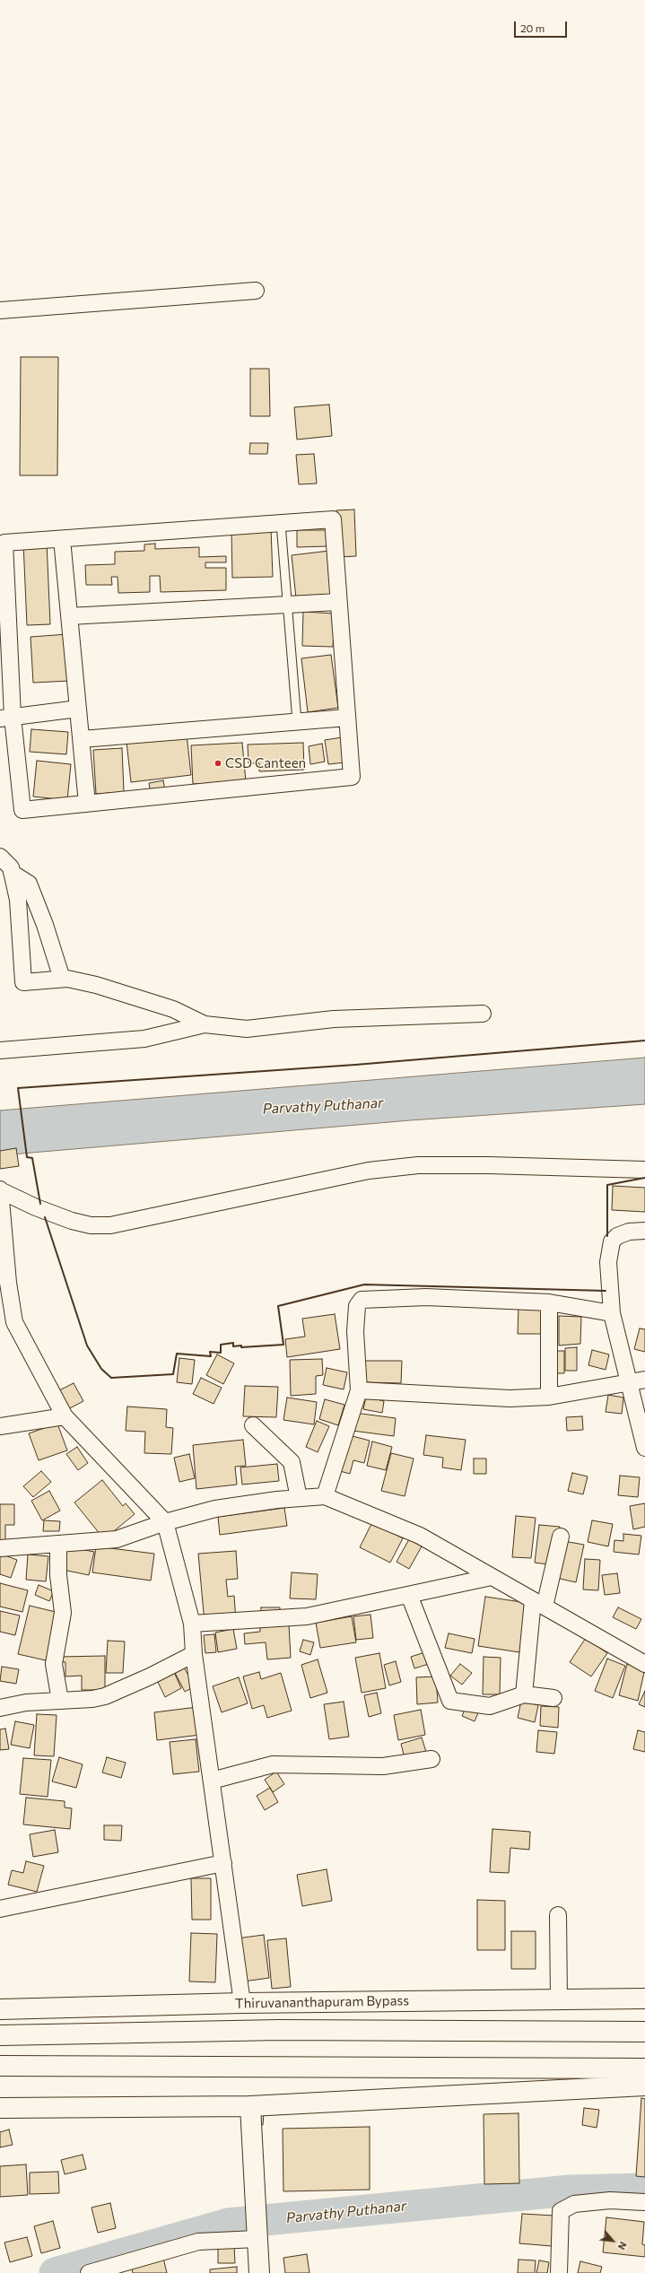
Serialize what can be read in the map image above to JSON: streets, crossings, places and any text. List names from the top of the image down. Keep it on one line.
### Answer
{"streets":{"main road":["Thiruvananthapuram Bypass"]},"water":["Parvathy Puthanar"],"places":["CSD Canteen"],"scale_bar":"20 m","north":"bottom right"}
